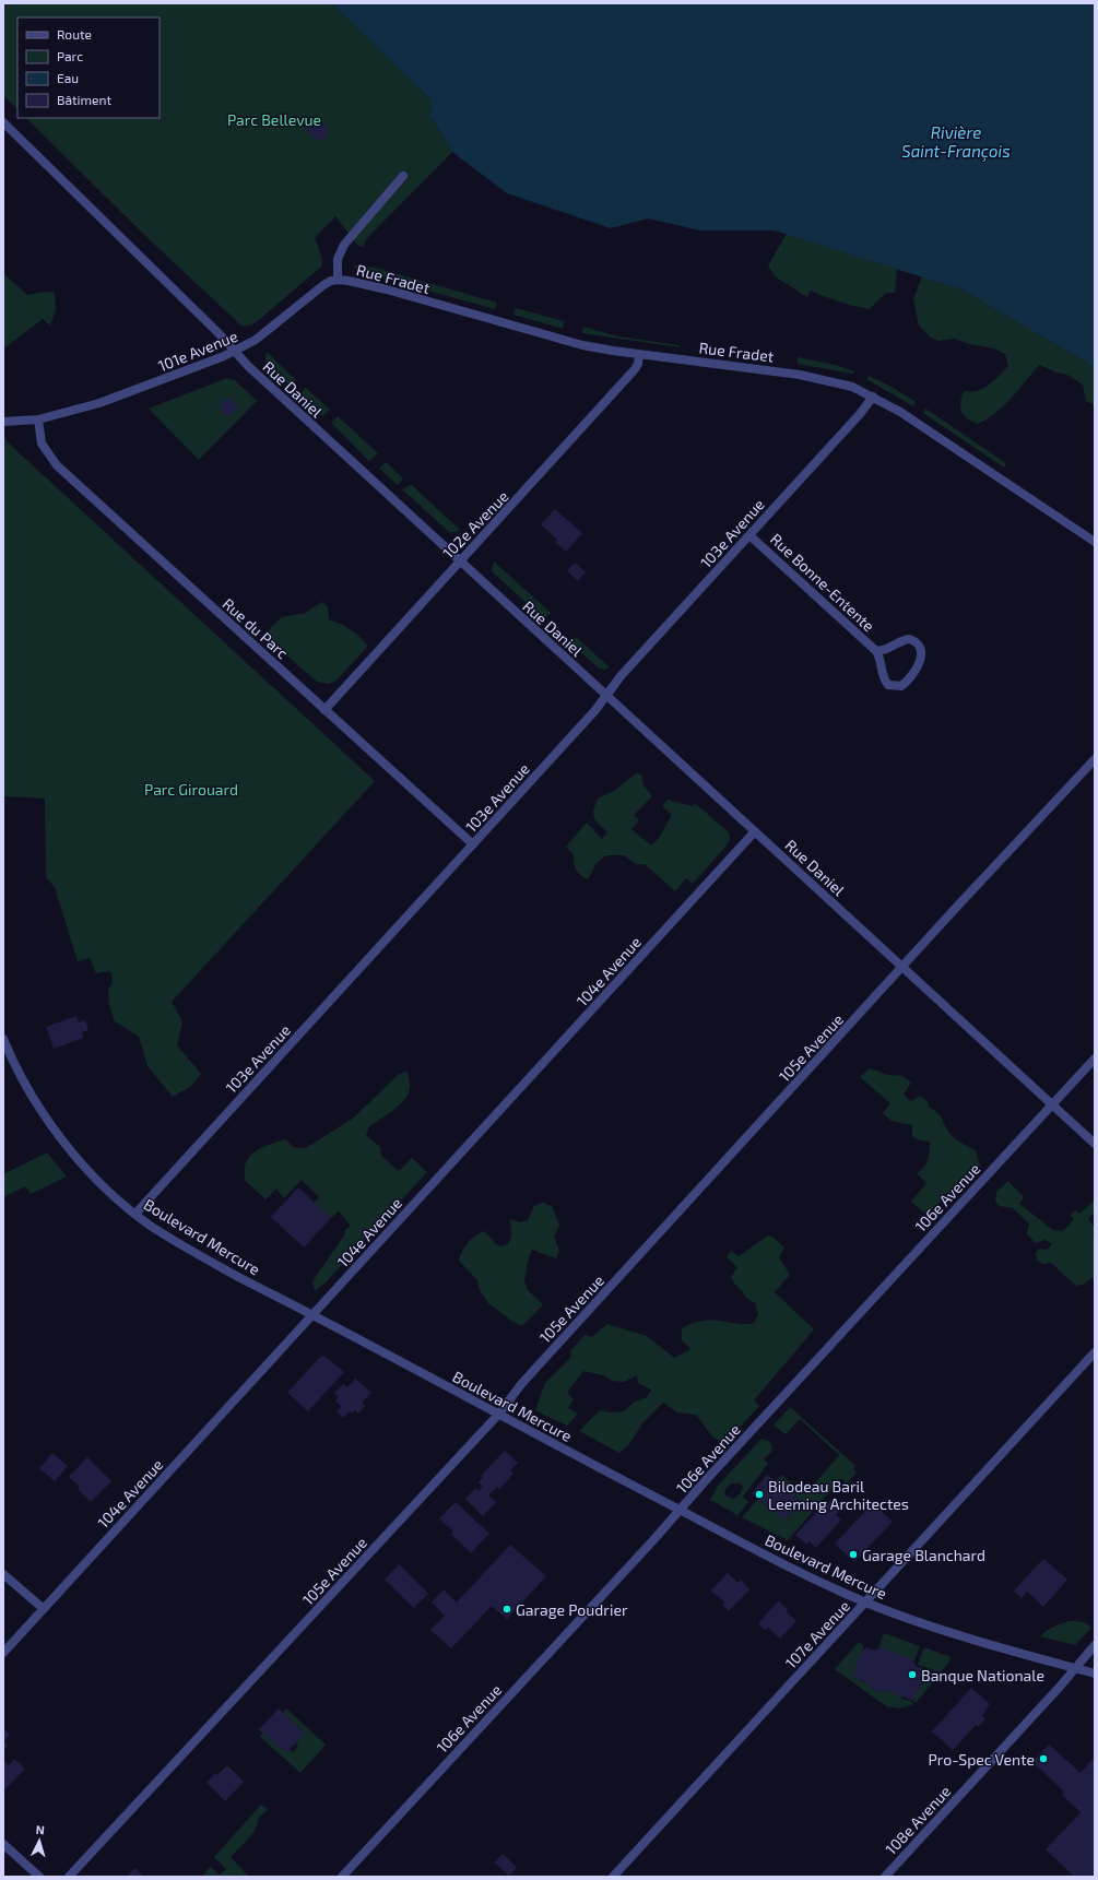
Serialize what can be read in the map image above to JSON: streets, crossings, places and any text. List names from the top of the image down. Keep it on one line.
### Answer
{"streets":{"street":["Rue Fradet","101e Avenue","Rue Daniel","102e Avenue","103e Avenue","Rue Bonne-Entente","Rue du Parc","104e Avenue","105e Avenue","106e Avenue","Boulevard Mercure","107e Avenue","108e Avenue"]},"crossings":[["Rue Fradet","101e Avenue"],["Rue Fradet","102e Avenue"],["Rue Fradet","103e Avenue"],["101e Avenue","Rue Daniel"],["101e Avenue","Rue du Parc"],["Rue Daniel","102e Avenue"],["Rue Daniel","103e Avenue"],["Rue Daniel","104e Avenue"],["Rue Daniel","105e Avenue"],["Rue Daniel","106e Avenue"],["102e Avenue","Rue du Parc"],["103e Avenue","Rue Bonne-Entente"],["103e Avenue","Rue du Parc"],["103e Avenue","Boulevard Mercure"],["104e Avenue","Boulevard Mercure"],["105e Avenue","Boulevard Mercure"],["106e Avenue","Boulevard Mercure"],["Boulevard Mercure","107e Avenue"],["Boulevard Mercure","108e Avenue"]],"water":["Rivière Saint-François"],"parks":["Parc Bellevue","Parc Girouard"],"places":["Bilodeau Baril Leeming Architectes","Garage Blanchard","Garage Poudrier","Banque Nationale","Pro-Spec Vente"],"legend":["Route","Parc","Eau","Bâtiment"],"north":"top"}
